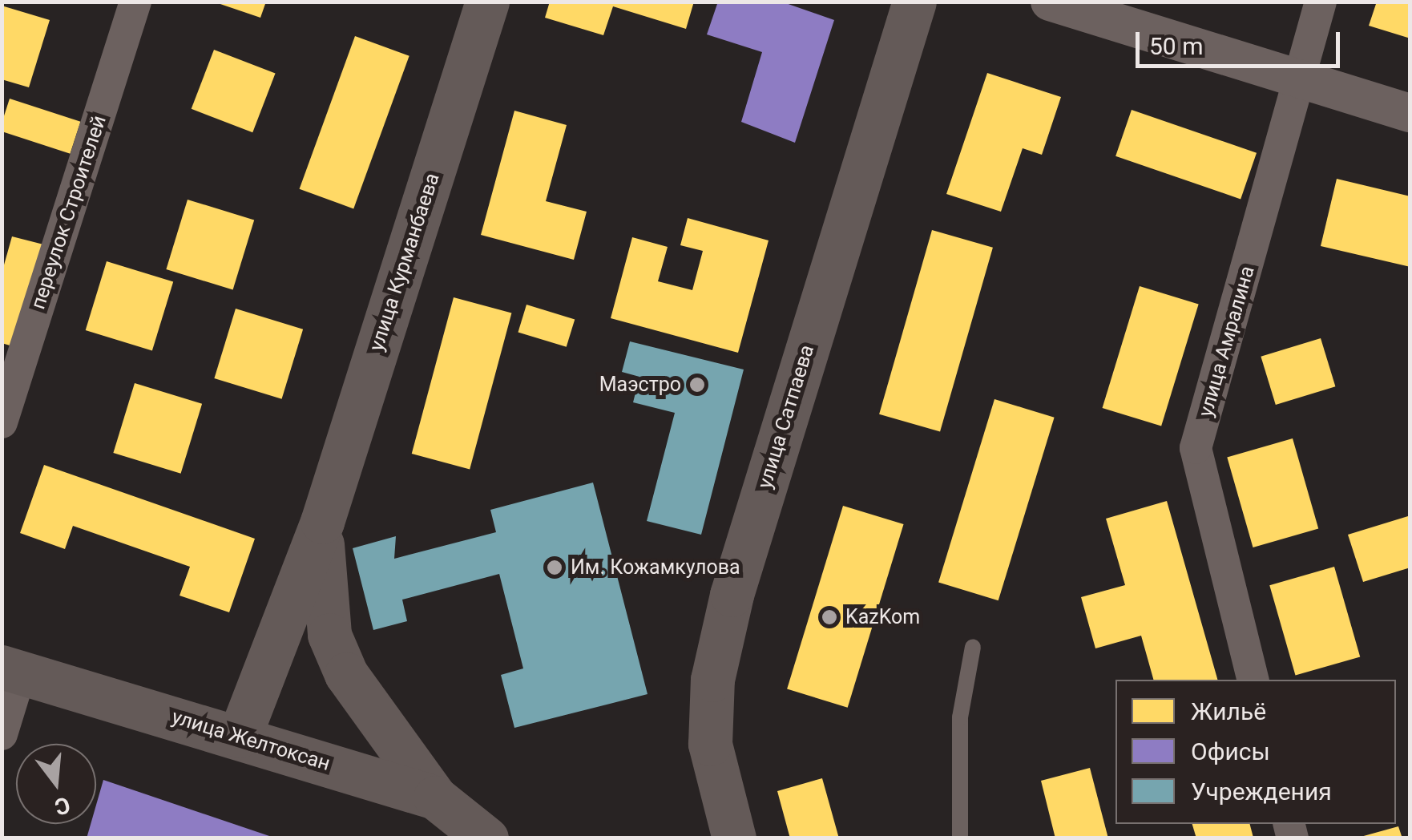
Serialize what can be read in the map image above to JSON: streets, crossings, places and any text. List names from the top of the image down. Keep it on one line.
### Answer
{"streets":{"main road":["улица Курманбаева","улица Сатпаева","улица Желтоксан"],"street":["переулок Строителей","улица Амралина"]},"places":["Маэстро","Им. Кожамкулова","KazKom"],"legend":["Жильё","Офисы","Учреждения"],"scale_bar":"50 m","north":"bottom"}
